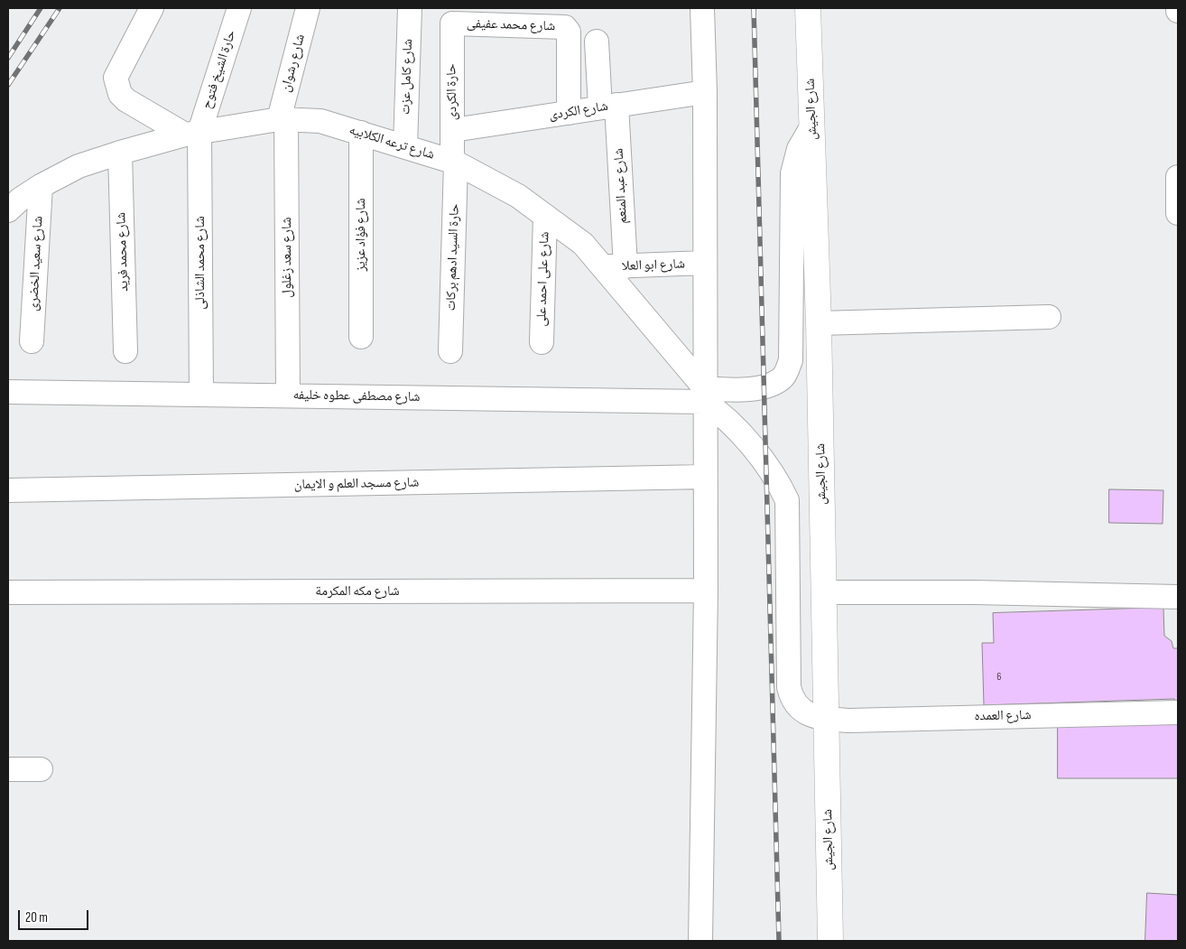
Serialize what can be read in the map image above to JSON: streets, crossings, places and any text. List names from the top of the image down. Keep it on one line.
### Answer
{"streets":{"main road":["شارع الجيش"],"street":["شارع محمد عفيفى","شارع رشوان","حارة الشيخ فتوح","شارع كامل عزت","حارة الكردى","شارع الكردى","شارع ترعه الكلابيه","شارع عبد المنعم","شارع فؤاد عزيز","شارع محمد فريد","شارع سعد زغلول","حارة السيد ادهم بركات","شارع محمد الشاذلى","شارع سعيد الخضرى","شارع ابو العلا","شارع على احمد على","شارع مصطفى عطوه خليفه","شارع مسجد العلم و الايمان","شارع مكه المكرمة","شارع العمده"]},"crossings":[["شارع محمد عفيفى","حارة الكردى"],["شارع محمد عفيفى","شارع الكردى"],["شارع رشوان","شارع ترعه الكلابيه"],["شارع رشوان","شارع سعد زغلول"],["حارة الشيخ فتوح","شارع ترعه الكلابيه"],["حارة الشيخ فتوح","شارع محمد الشاذلى"],["شارع كامل عزت","شارع ترعه الكلابيه"],["حارة الكردى","شارع الكردى"],["حارة الكردى","شارع ترعه الكلابيه"],["حارة الكردى","حارة السيد ادهم بركات"],["شارع الجيش","شارع مصطفى عطوه خليفه"],["شارع الجيش","شارع العمده"],["شارع الكردى","شارع عبد المنعم"],["شارع ترعه الكلابيه","شارع عبد المنعم"],["شارع ترعه الكلابيه","شارع فؤاد عزيز"],["شارع ترعه الكلابيه","شارع محمد فريد"],["شارع ترعه الكلابيه","شارع سعد زغلول"],["شارع ترعه الكلابيه","حارة السيد ادهم بركات"],["شارع ترعه الكلابيه","شارع محمد الشاذلى"],["شارع ترعه الكلابيه","شارع سعيد الخضرى"],["شارع ترعه الكلابيه","شارع ابو العلا"],["شارع ترعه الكلابيه","شارع على احمد على"],["شارع ترعه الكلابيه","شارع مصطفى عطوه خليفه"],["شارع ترعه الكلابيه","شارع العمده"],["شارع عبد المنعم","شارع ابو العلا"],["شارع سعد زغلول","شارع مصطفى عطوه خليفه"],["شارع محمد الشاذلى","شارع مصطفى عطوه خليفه"],["شارع مصطفى عطوه خليفه","شارع العمده"]],"house_numbers":["6"],"scale_bar":"20 m"}
